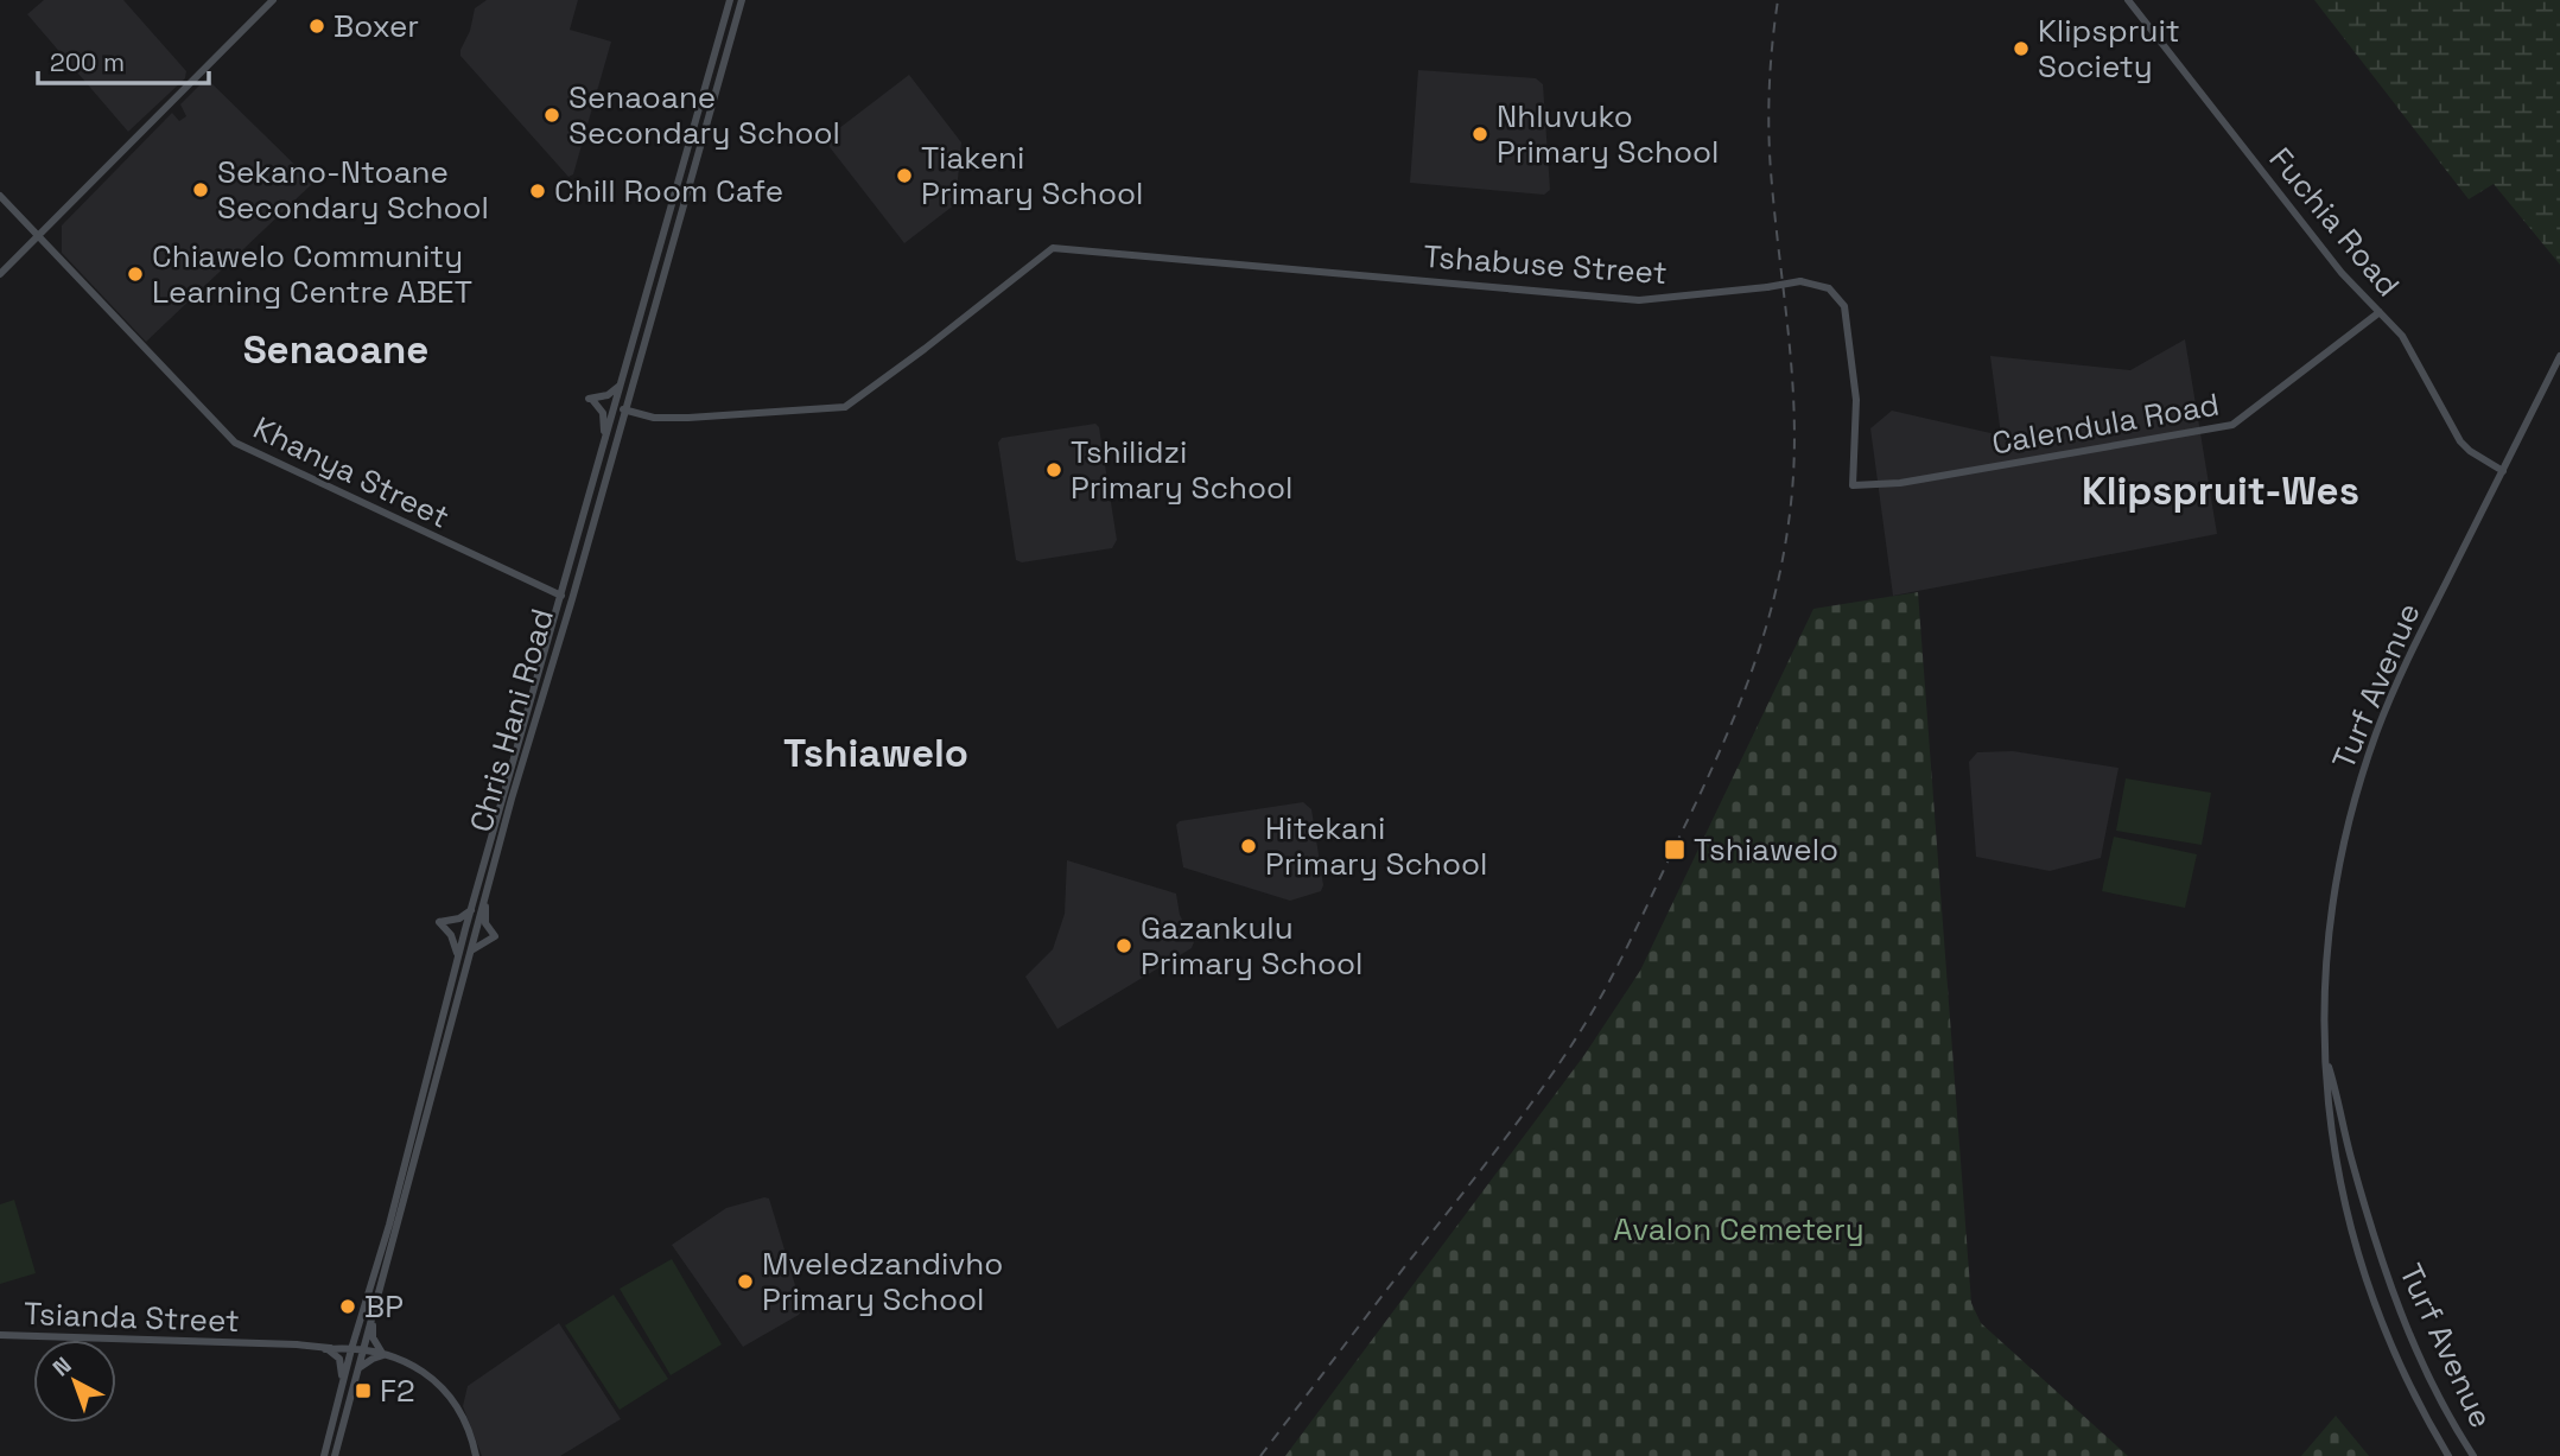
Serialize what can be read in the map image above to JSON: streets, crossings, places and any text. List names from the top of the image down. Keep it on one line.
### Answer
{"streets":{"main road":["Fuchia Road","Tshabuse Street","Calendula Road","Khanya Street","Turf Avenue","Chris Hani Road","Tsianda Street"]},"crossings":[["Fuchia Road","Calendula Road"],["Fuchia Road","Turf Avenue"],["Tshabuse Street","Calendula Road"],["Tshabuse Street","Chris Hani Road"],["Khanya Street","Chris Hani Road"],["Chris Hani Road","Tsianda Street"]],"districts":["Senaoane","Klipspruit-Wes","Tshiawelo"],"parks":["Avalon Cemetery"],"places":{"other":["Boxer","Klipspruit Society","Senaoane Secondary School","Nhluvuko Primary School","Tiakeni Primary School","Sekano-Ntoane Secondary School","Chill Room Cafe","Chiawelo Community Learning Centre ABET","Tshilidzi Primary School","Hitekani Primary School","Gazankulu Primary School","Mveledzandivho Primary School","BP"],"transit":["Tshiawelo","F2"]},"scale_bar":"200 m","north":"top left"}
